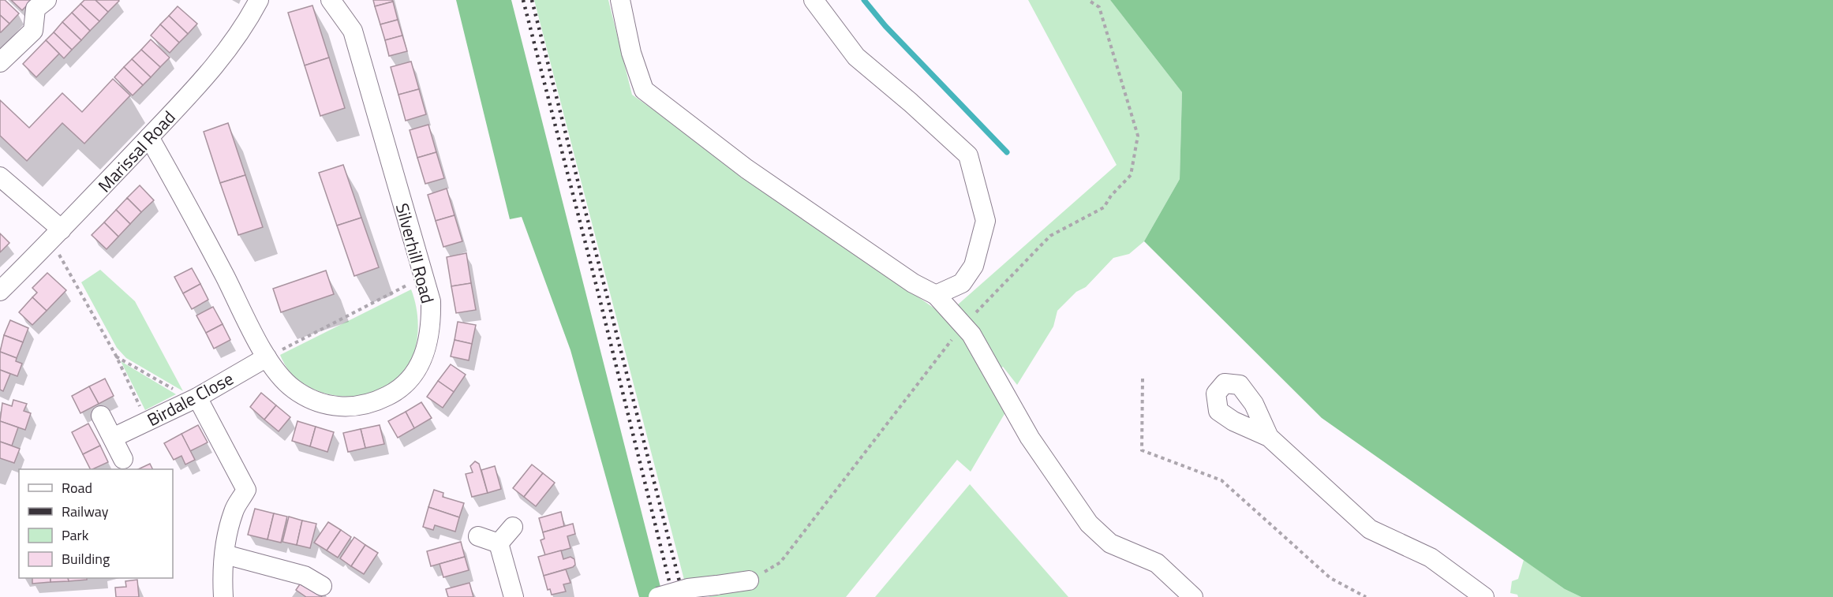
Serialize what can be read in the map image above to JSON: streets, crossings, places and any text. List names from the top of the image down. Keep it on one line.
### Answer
{"streets":{"street":["Marissal Road","Silverhill Road","Birdale Close"]},"crossings":[["Marissal Road","Silverhill Road"],["Silverhill Road","Birdale Close"]],"legend":["Road","Railway","Park","Building"]}
